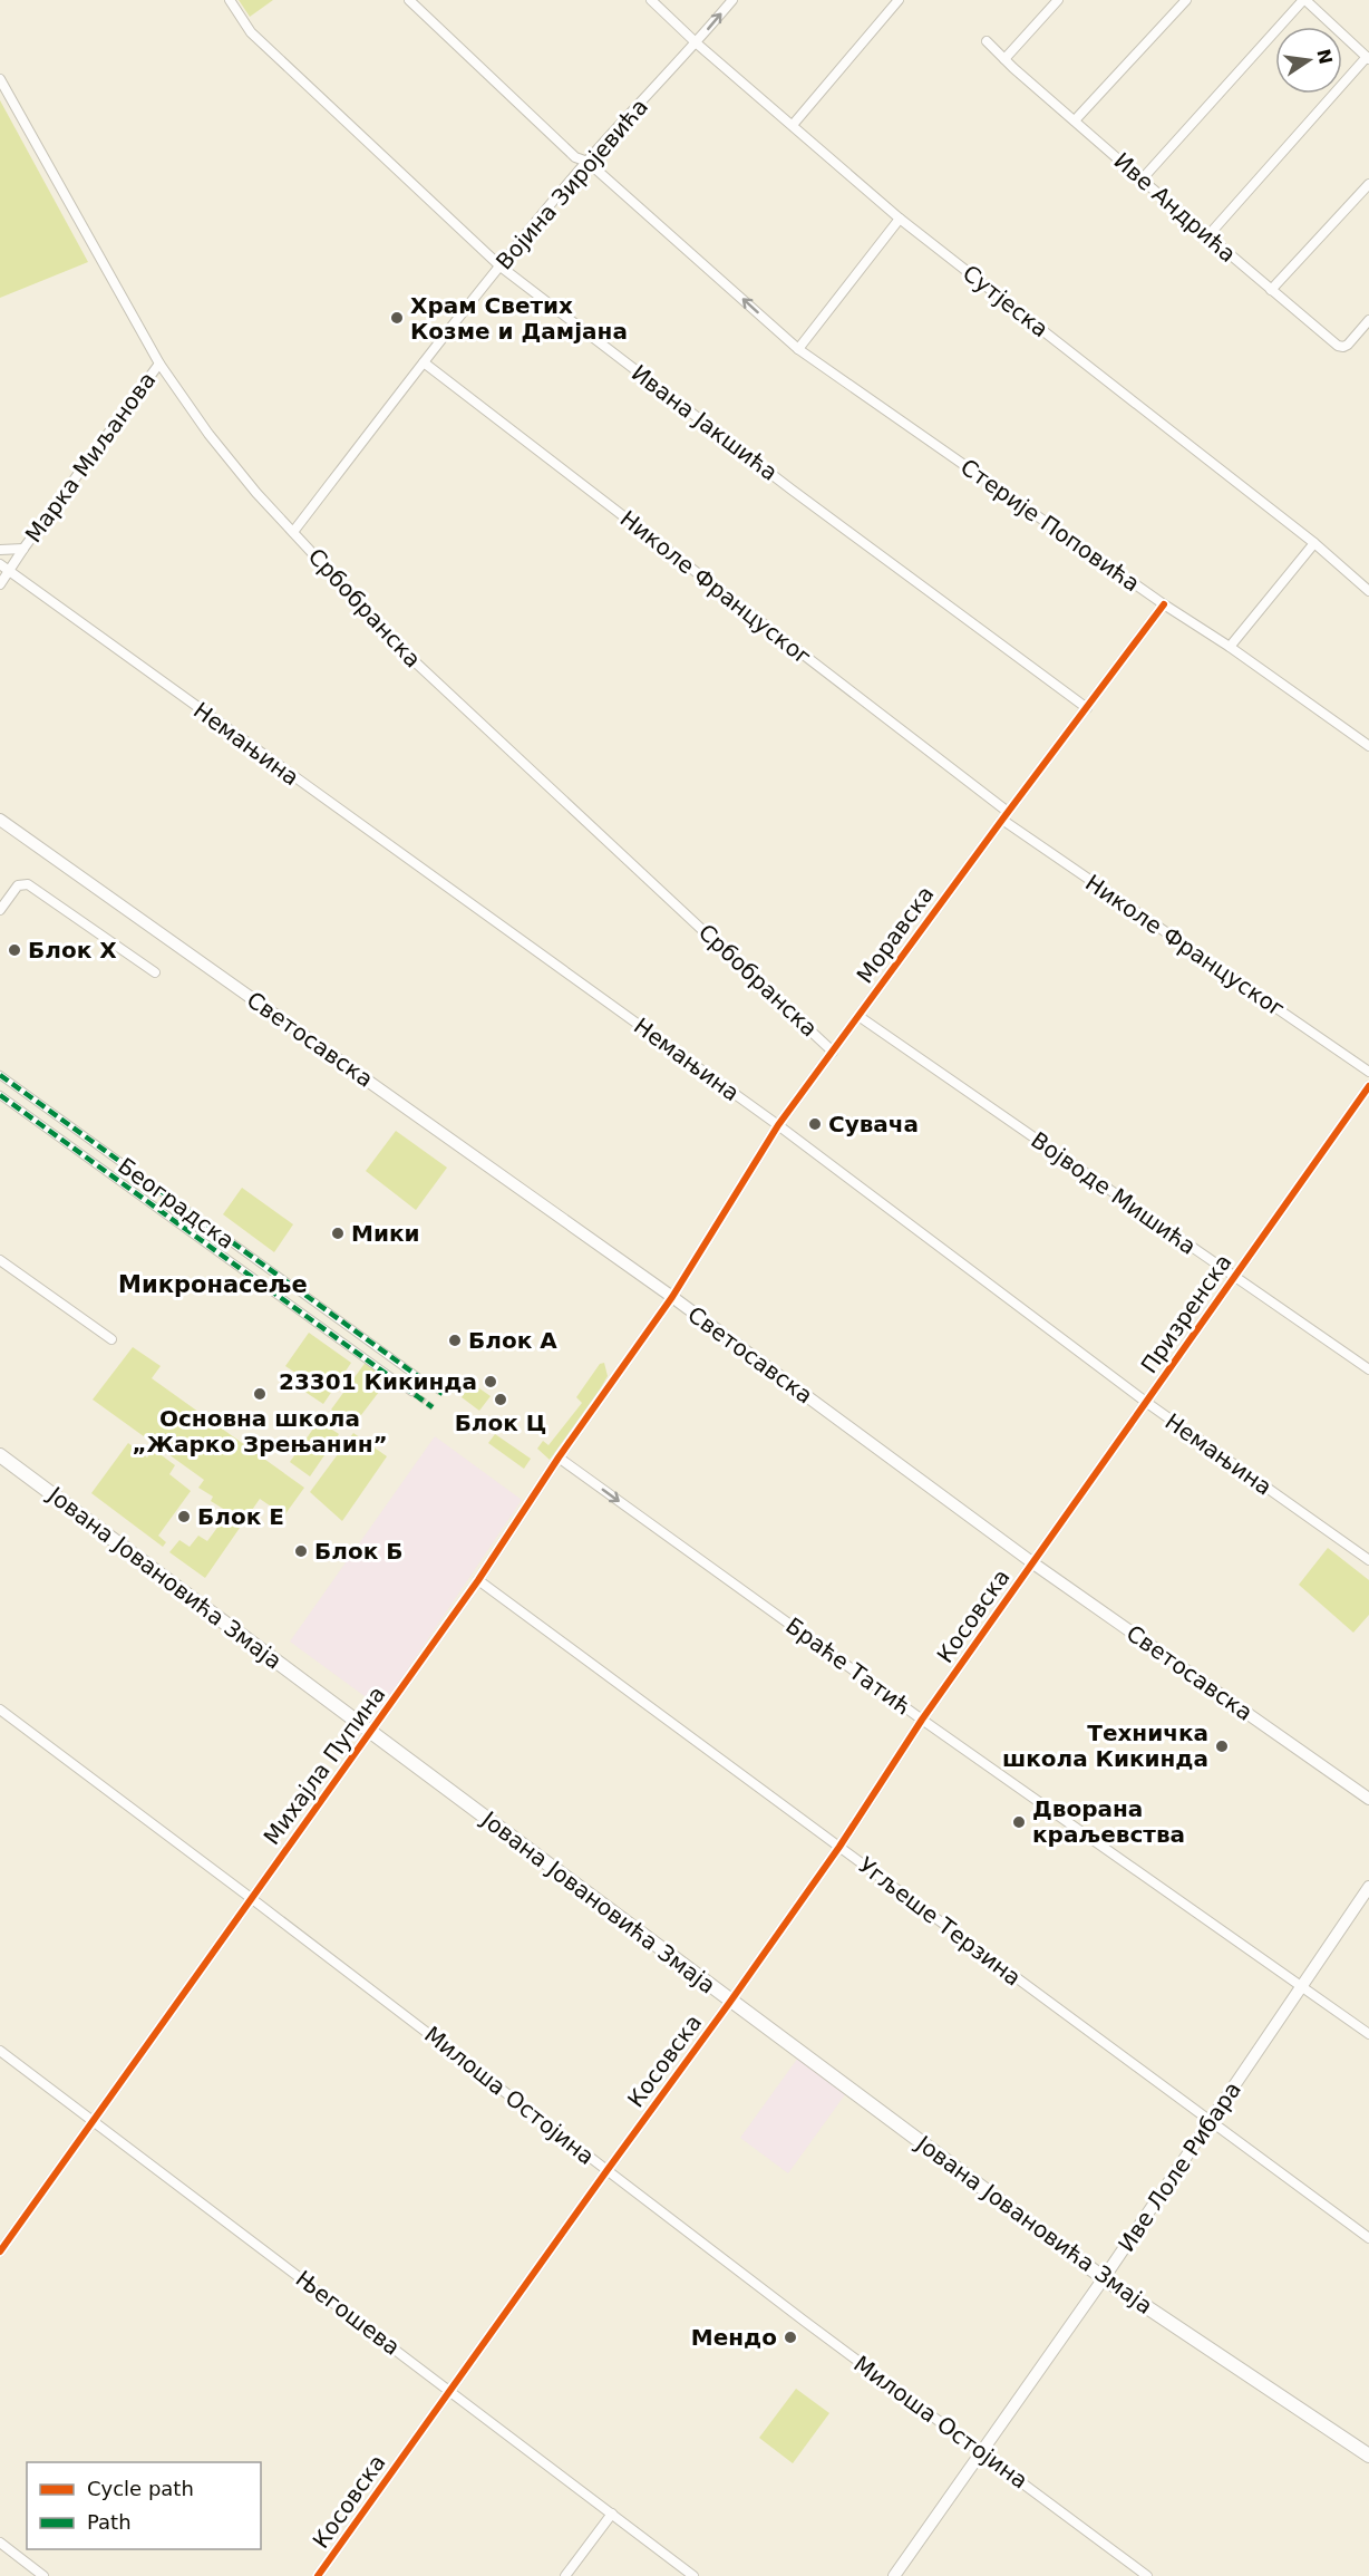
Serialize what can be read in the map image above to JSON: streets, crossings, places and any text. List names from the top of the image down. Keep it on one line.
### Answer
{"streets":{"main road":["Јована Јовановића Змаја"],"street":["Војина Зиројевића","Иве Андрића","Сутјеска","Ивана Јакшића","Марка Миљанова","Стерије Поповића","Николе Француског","Србобранска","Немањина","Моравска","Светосавска","Војводе Мишића","Београдска","Призренска","Косовска","Браће Татић","Михајла Пупина","Угљеше Терзина","Милоша Остојина","Иве Лоле Рибара","Његошева"]},"crossings":[["Војина Зиројевића","Сутјеска"],["Војина Зиројевића","Ивана Јакшића"],["Војина Зиројевића","Стерије Поповића"],["Војина Зиројевића","Николе Француског"],["Војина Зиројевића","Србобранска"],["Ивана Јакшића","Моравска"],["Марка Миљанова","Србобранска"],["Марка Миљанова","Немањина"],["Стерије Поповића","Моравска"],["Николе Француског","Моравска"],["Србобранска","Моравска"],["Немањина","Моравска"],["Немањина","Призренска"],["Моравска","Светосавска"],["Моравска","Војводе Мишића"],["Моравска","Михајла Пупина"],["Светосавска","Призренска"],["Светосавска","Косовска"],["Светосавска","Михајла Пупина"],["Војводе Мишића","Призренска"],["Призренска","Косовска"],["Јована Јовановића Змаја","Косовска"],["Јована Јовановића Змаја","Михајла Пупина"],["Јована Јовановића Змаја","Иве Лоле Рибара"],["Косовска","Браће Татић"],["Косовска","Угљеше Терзина"],["Косовска","Милоша Остојина"],["Косовска","Његошева"],["Браће Татић","Михајла Пупина"],["Браће Татић","Иве Лоле Рибара"],["Михајла Пупина","Угљеше Терзина"],["Михајла Пупина","Милоша Остојина"],["Михајла Пупина","Његошева"],["Угљеше Терзина","Иве Лоле Рибара"],["Милоша Остојина","Иве Лоле Рибара"]],"one_way":["Браће Татић"],"districts":["Микронасеље"],"places":["Храм Светих Козме и Дамјана","Блок Х","Сувача","Мики","Блок А","23301 Кикинда","Основна школа „Жарко Зрењанин”","Блок Ц","Блок Е","Блок Б","Техничка школа Кикинда","Дворана краљевства","Мендо"],"legend":["Cycle path","Path"],"north":"right"}
